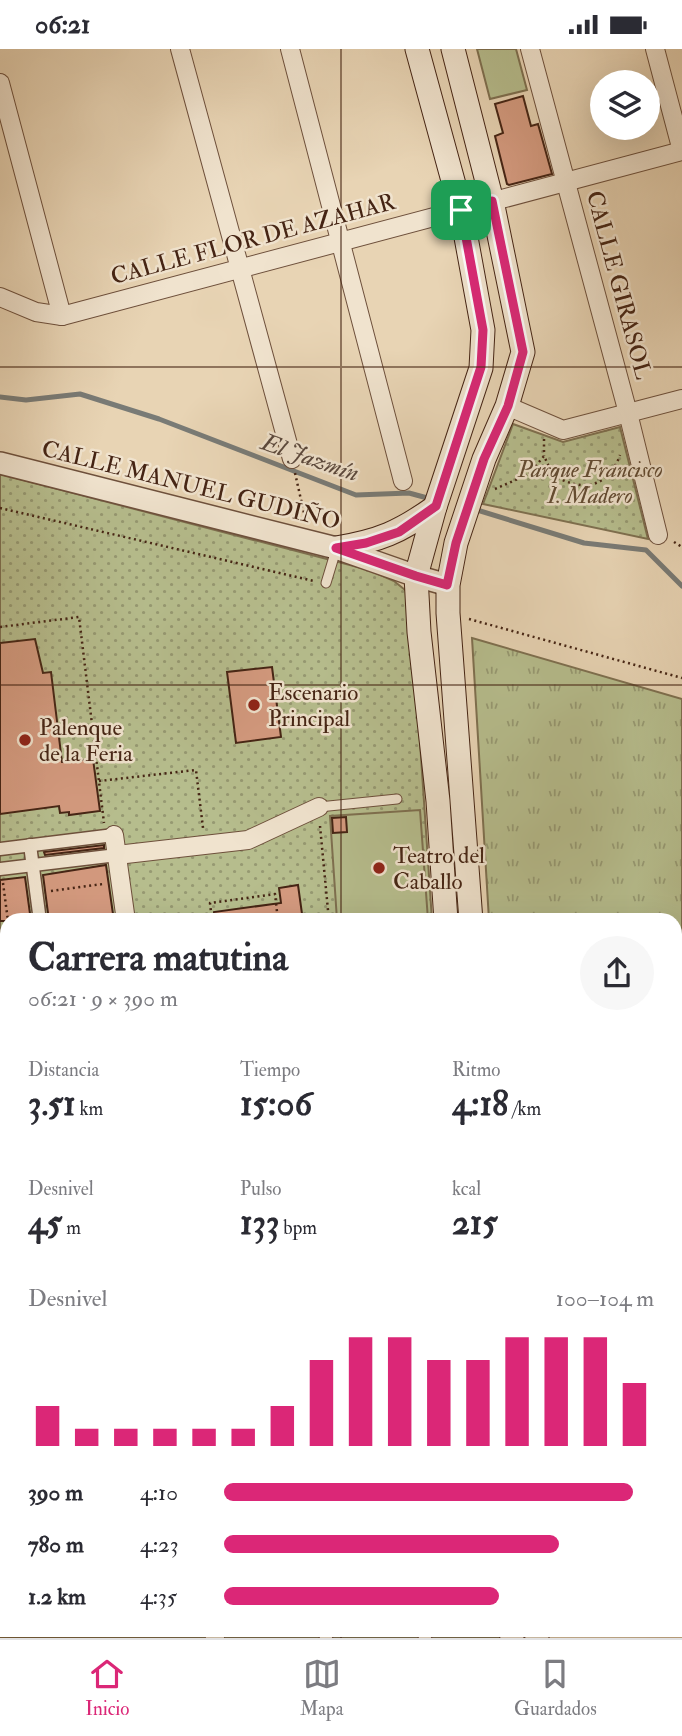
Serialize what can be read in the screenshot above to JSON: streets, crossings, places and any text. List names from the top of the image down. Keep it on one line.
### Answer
{"streets":{"street":["CALLE FLOR DE AZAHAR","CALLE GIRASOL","CALLE MANUEL GUDIÑO"]},"crossings":[["CALLE FLOR DE AZAHAR","CALLE GIRASOL"]],"water":["El Jazmín"],"parks":["Parque Francisco I. Madero"],"places":["Escenario Principal","Palenque de la Feria","Teatro del Caballo"],"page":{"status":"06:21","heading":["Carrera matutina","06:21 · 9 × 390 m"],"stats":[["Distancia","3.51 km"],["Tiempo","15:06"],["Ritmo","4:18 /km"],["Desnivel","45 m"],["Pulso","133 bpm"],["kcal","215"]],"chart":["Desnivel","100–104 m"],"list":[{"name":"390 m","note":"4:10"},{"name":"780 m","note":"4:23"},{"name":"1.2 km","note":"4:35"}],"tabs":["Inicio","Mapa","Guardados"]}}
